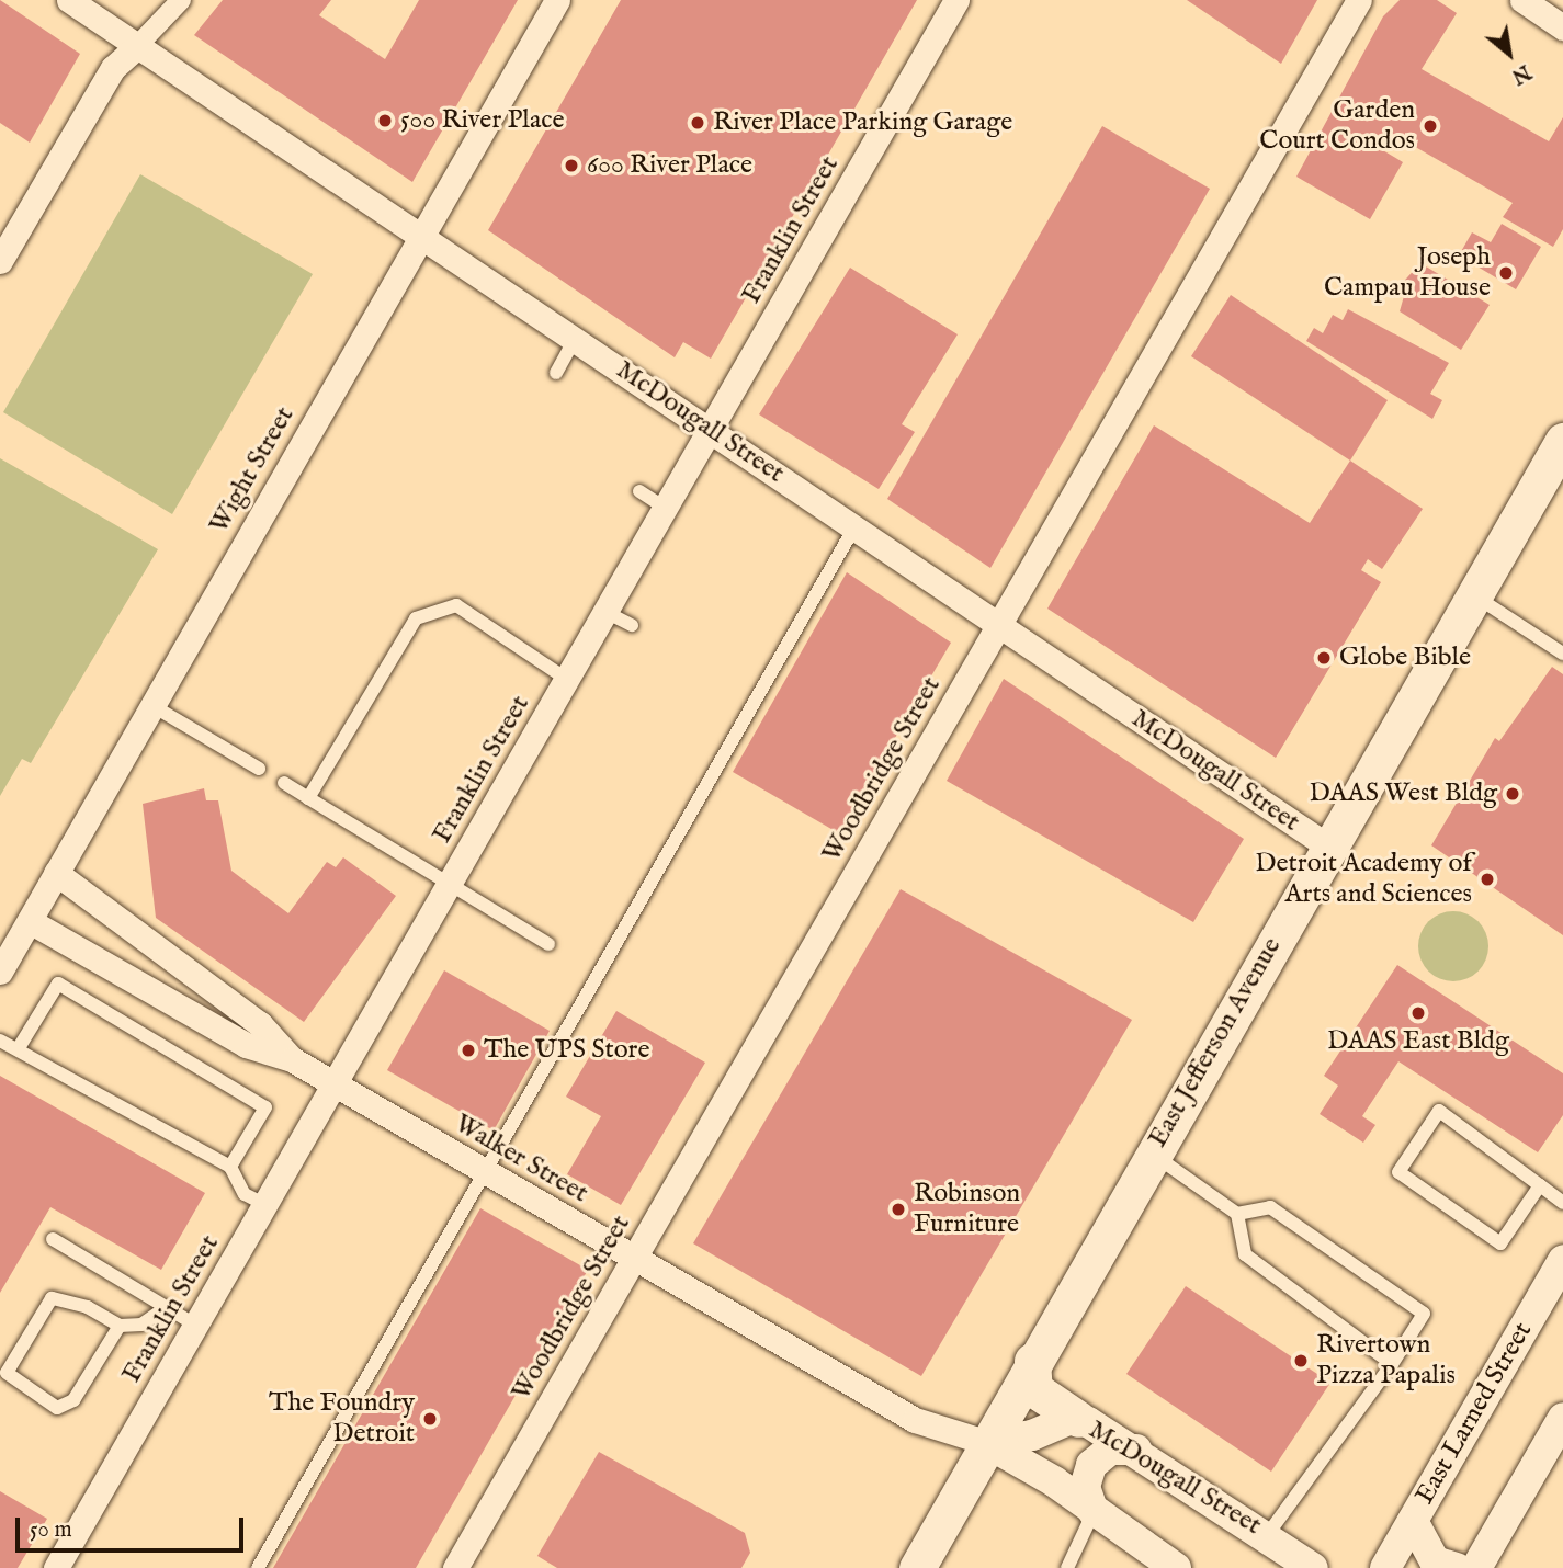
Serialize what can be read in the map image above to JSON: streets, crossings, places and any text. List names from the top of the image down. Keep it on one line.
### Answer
{"streets":{"main road":["East Jefferson Avenue"],"street":["Franklin Street","McDougall Street","Wight Street","Woodbridge Street","Walker Street","East Larned Street"]},"crossings":[["Franklin Street","McDougall Street"],["Franklin Street","Walker Street"],["McDougall Street","Wight Street"],["McDougall Street","Woodbridge Street"],["McDougall Street","East Jefferson Avenue"],["McDougall Street","Walker Street"],["Wight Street","Walker Street"],["Woodbridge Street","Walker Street"],["East Jefferson Avenue","Walker Street"]],"places":["500 River Place","River Place Parking Garage","Garden Court Condos","600 River Place","Joseph Campau House","Globe Bible","DAAS West Bldg","Detroit Academy of Arts and Sciences","DAAS East Bldg","The UPS Store","Robinson Furniture","Rivertown Pizza Papalis","The Foundry Detroit"],"scale_bar":"50 m","north":"bottom right"}
